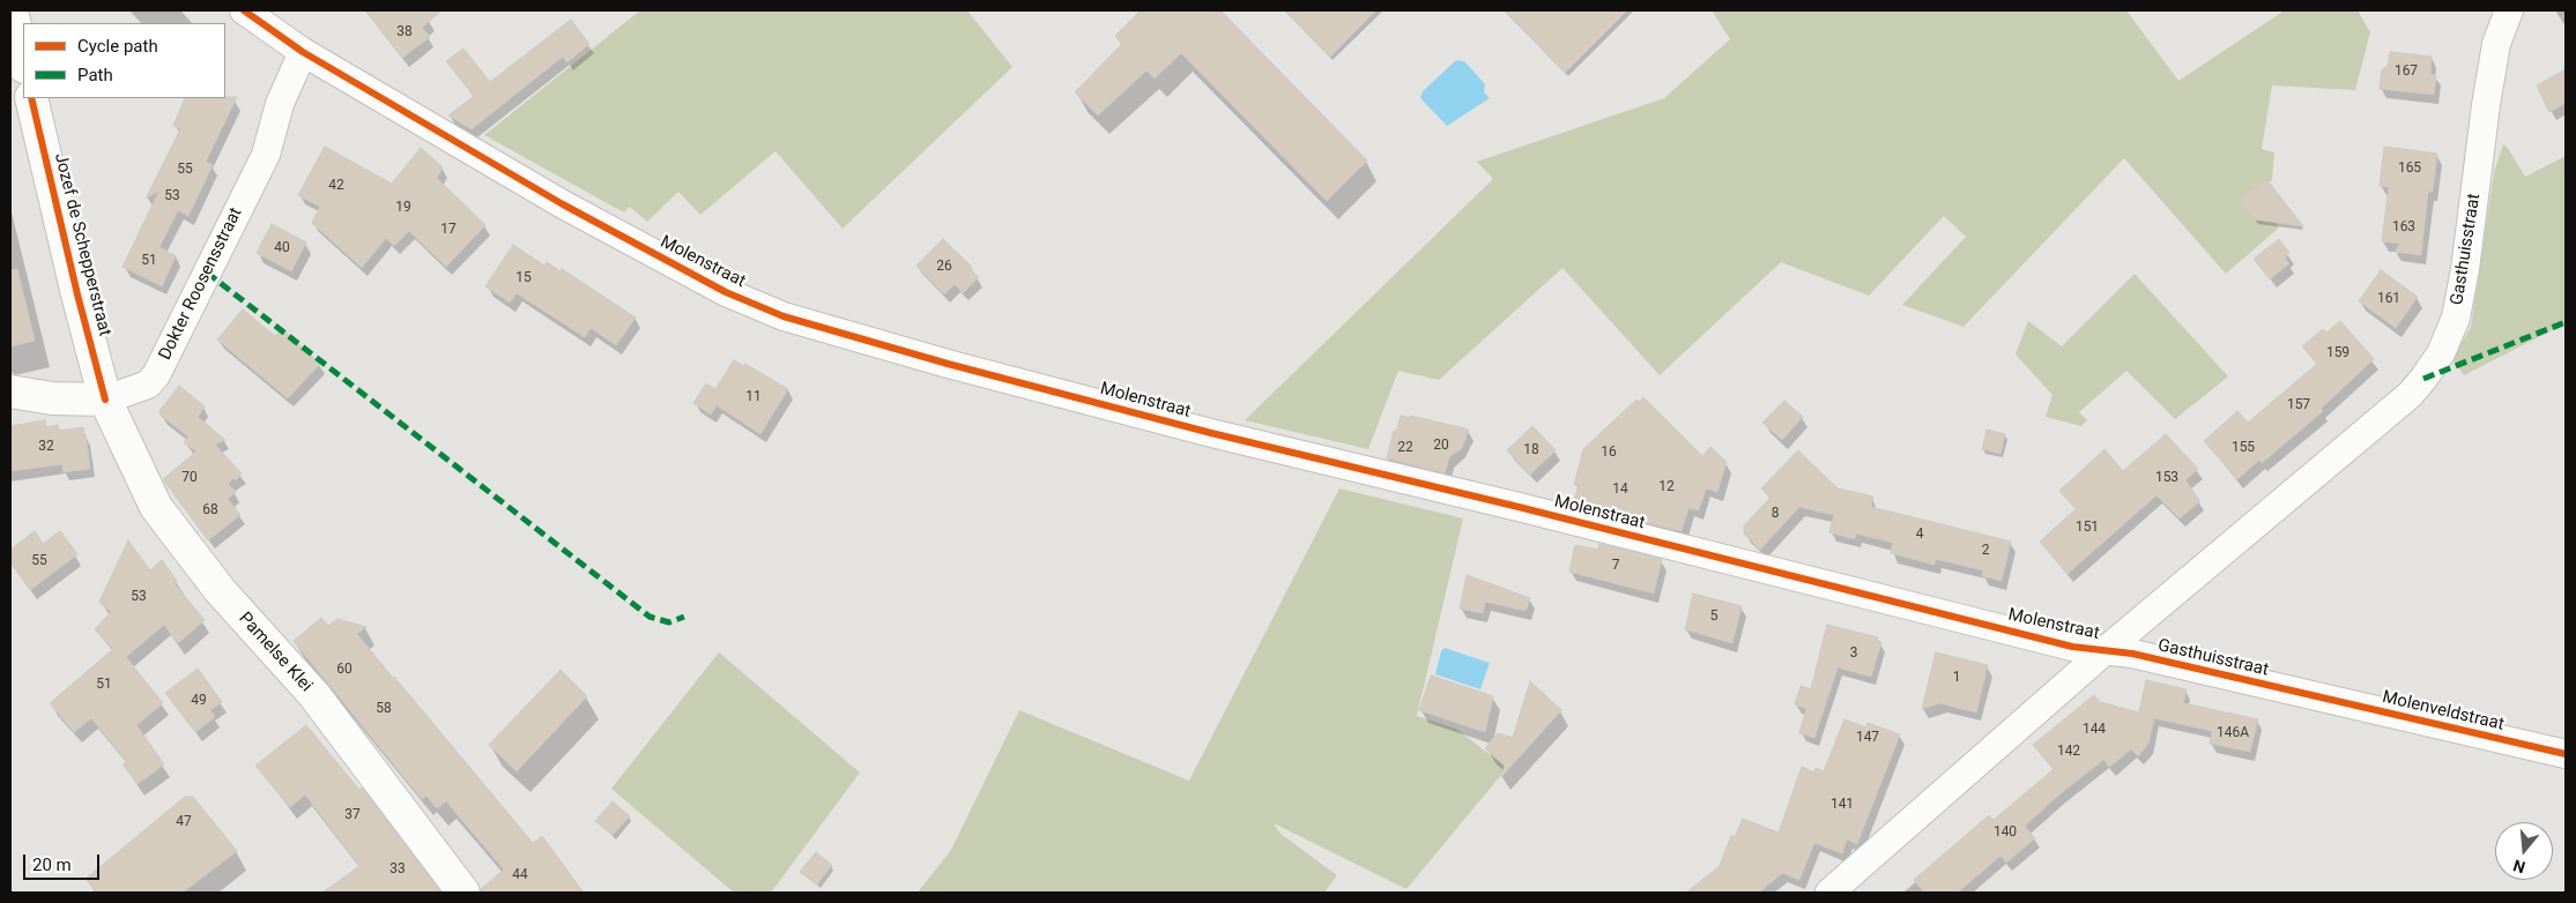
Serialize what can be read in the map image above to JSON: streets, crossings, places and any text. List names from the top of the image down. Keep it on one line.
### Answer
{"streets":{"main road":["Jozef de Schepperstraat","Dokter Roosensstraat","Pamelse Klei"],"street":["Gasthuisstraat","Molenstraat","Molenveldstraat"]},"crossings":[["Jozef de Schepperstraat","Dokter Roosensstraat"],["Jozef de Schepperstraat","Pamelse Klei"],["Gasthuisstraat","Molenstraat"],["Gasthuisstraat","Molenveldstraat"],["Molenstraat","Dokter Roosensstraat"],["Dokter Roosensstraat","Pamelse Klei"]],"house_numbers":["38","167","165","55","42","53","19","163","17","40","51","26","15","161","159","11","157","20","32","22","155","18","16","70","153","12","14","68","8","151","4","2","55","7","53","5","3","60","1","51","49","58","144","146A","147","142","141","37","47","140","33","44"],"legend":["Cycle path","Path"],"scale_bar":"20 m","north":"bottom"}
